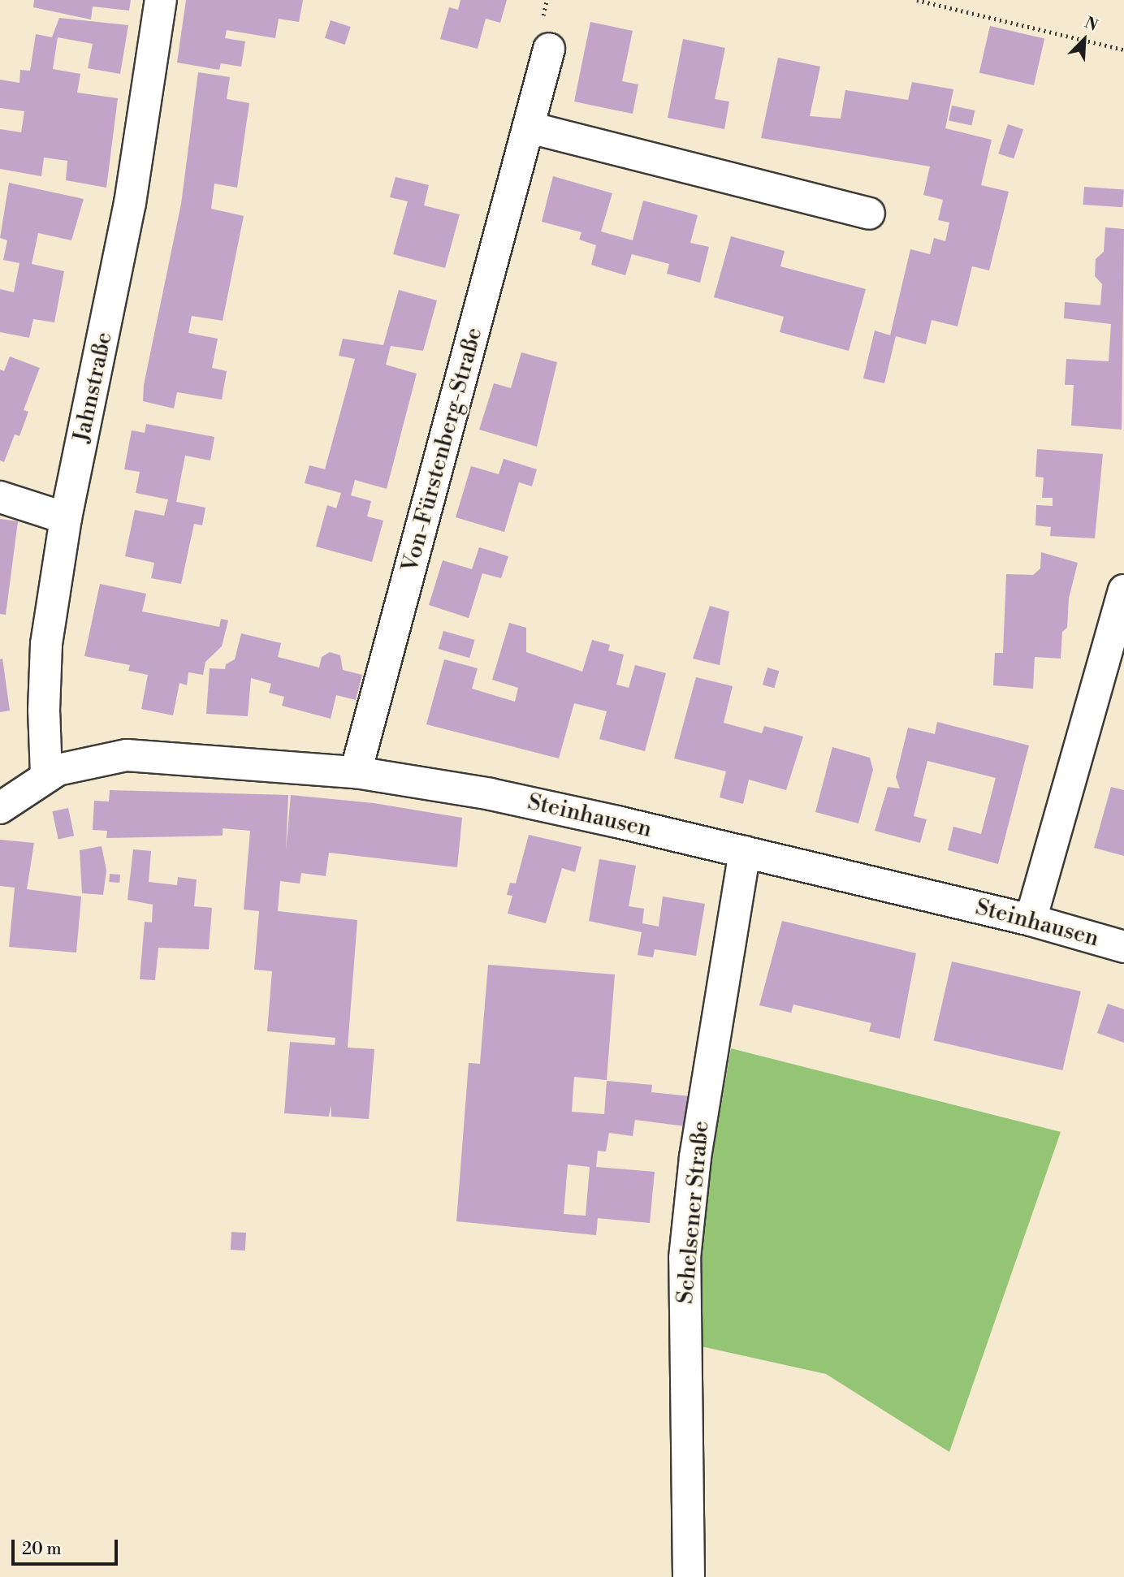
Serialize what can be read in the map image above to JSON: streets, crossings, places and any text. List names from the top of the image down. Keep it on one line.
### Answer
{"streets":{"street":["Jahnstraße","Von-Fürstenberg-Straße","Steinhausen","Schelsener Straße"]},"crossings":[["Jahnstraße","Steinhausen"],["Von-Fürstenberg-Straße","Steinhausen"],["Steinhausen","Schelsener Straße"]],"scale_bar":"20 m","north":"top right"}
